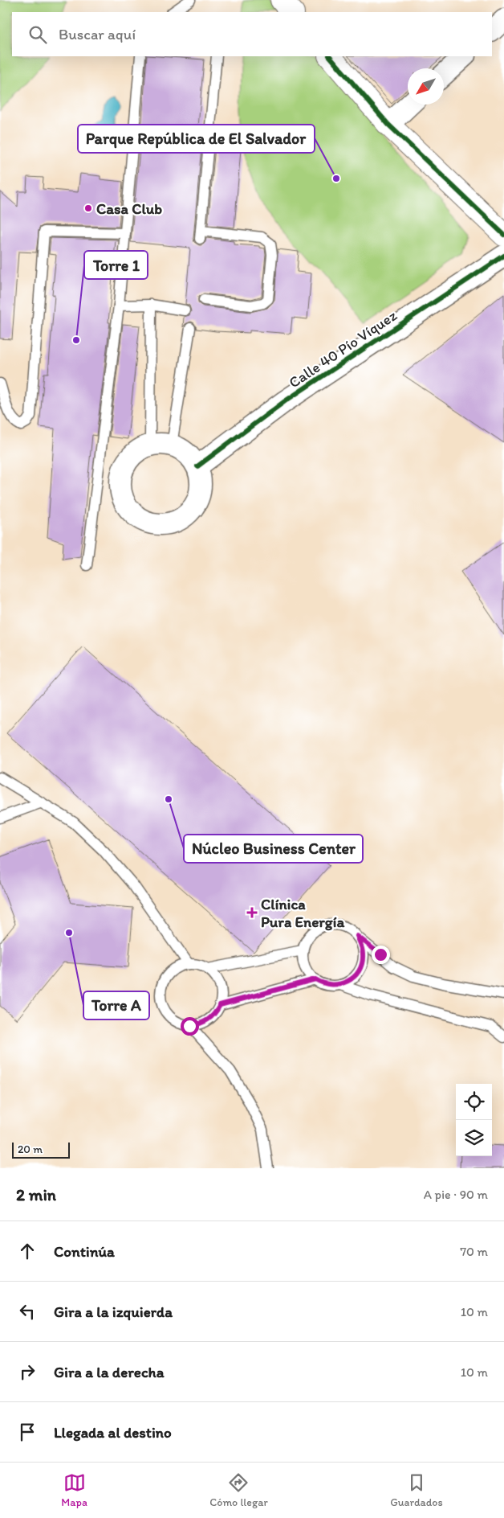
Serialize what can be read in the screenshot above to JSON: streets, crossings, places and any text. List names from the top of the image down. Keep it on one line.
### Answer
{"streets":{"street":["Calle 40 Pío Víquez"]},"places":{"other":["Parque República de El Salvador","Casa Club","Torre 1","Núcleo Business Center","Torre A"],"health":["Clínica Pura Energía"]},"scale_bar":"20 m","north":"bottom left","page":{"search":"Buscar aquí","scale":"20 m","heading":["2 min","A pie · 90 m"],"list":[["Continúa","70 m"],["Gira a la izquierda","10 m"],["Gira a la derecha","10 m"],"Llegada al destino"],"nav":["Mapa","Cómo llegar","Guardados"]}}
